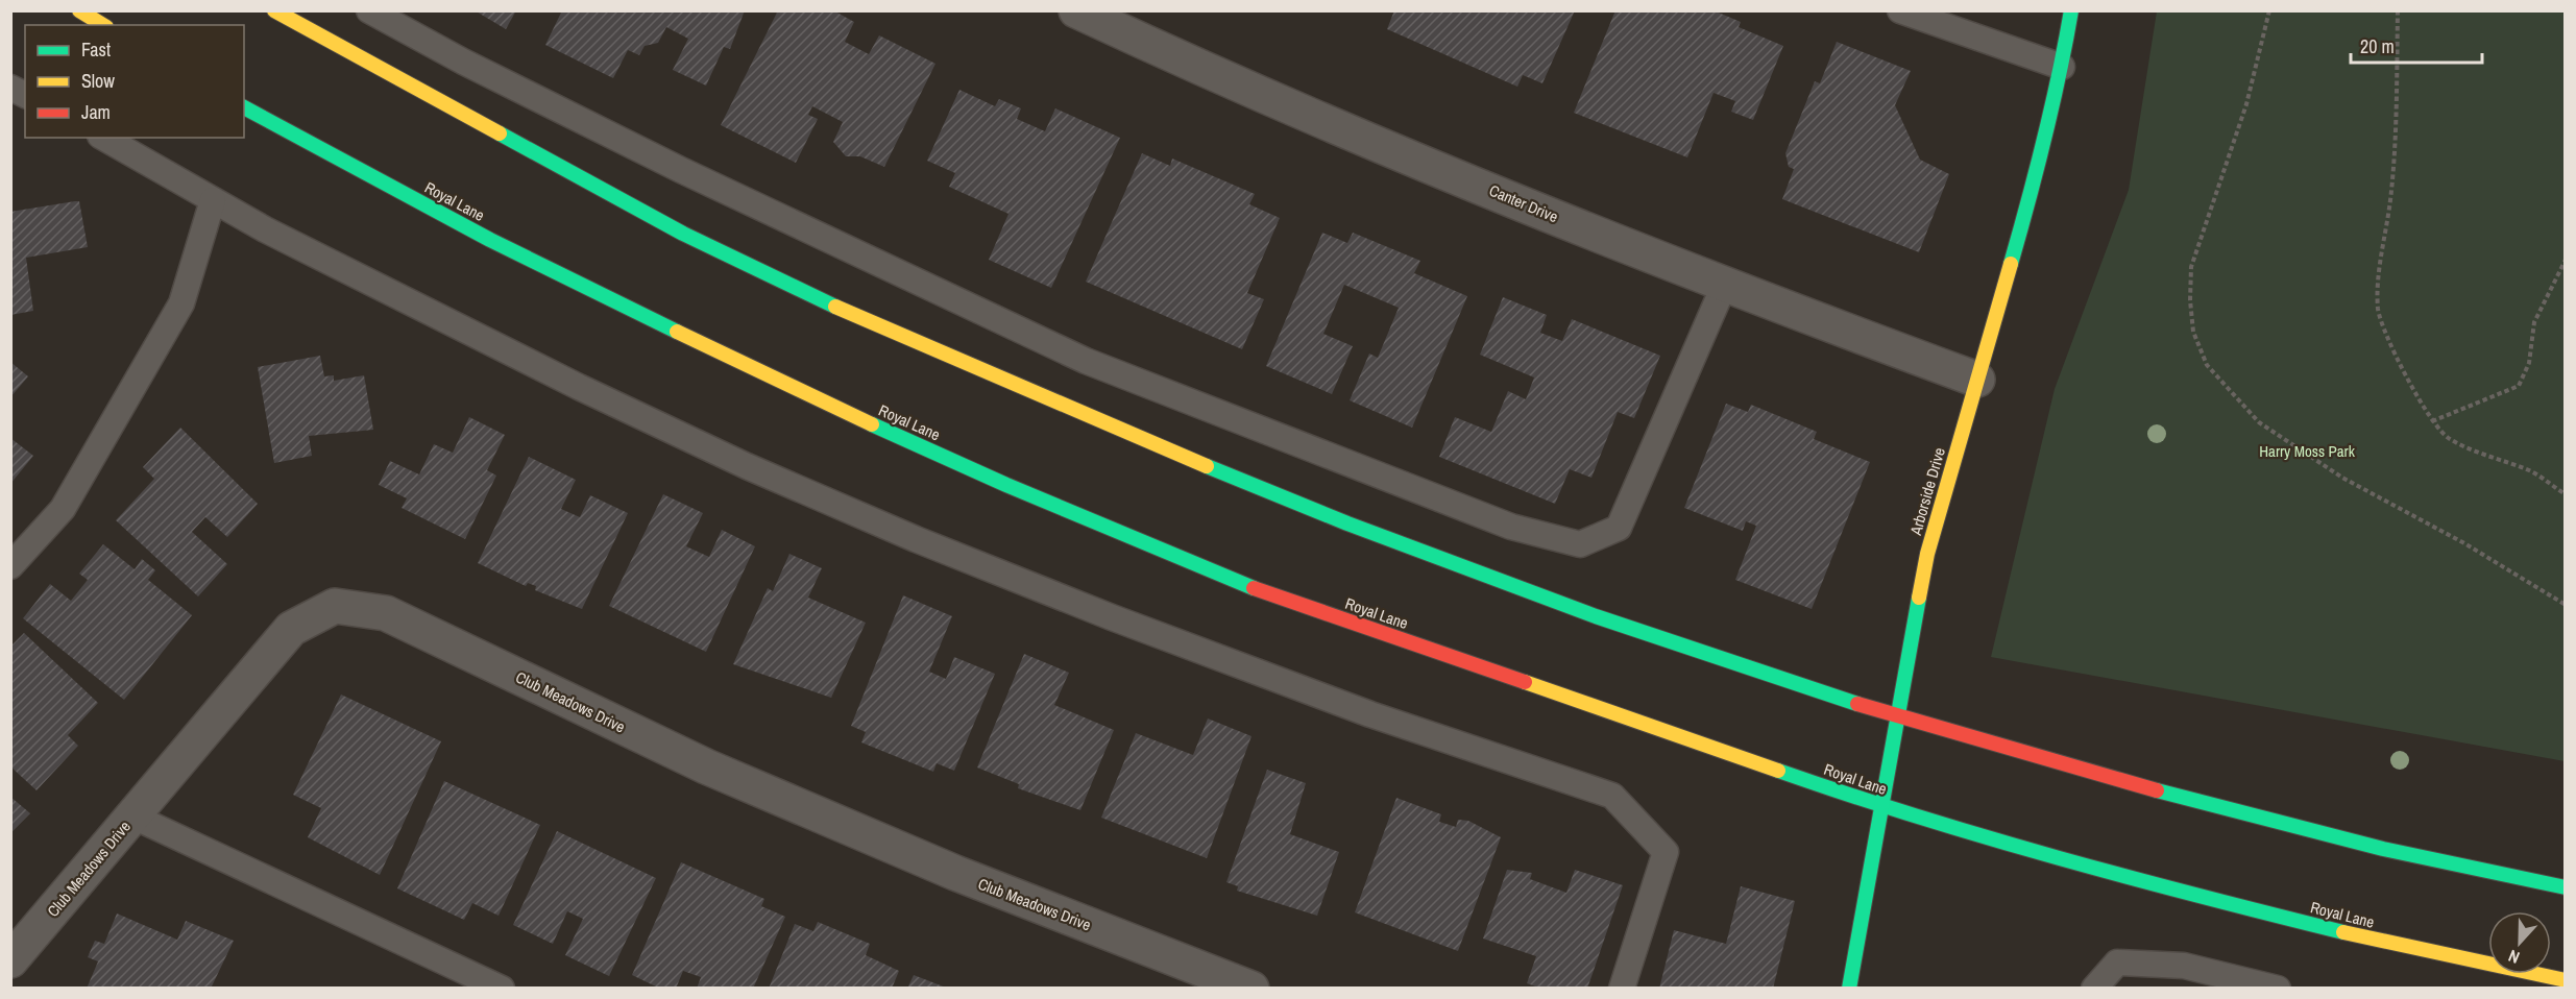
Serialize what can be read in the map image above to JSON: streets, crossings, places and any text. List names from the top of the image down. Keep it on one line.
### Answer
{"streets":{"main road":["Royal Lane","Arborside Drive"],"street":["Canter Drive","Club Meadows Drive"]},"crossings":[["Royal Lane","Arborside Drive"],["Canter Drive","Arborside Drive"]],"parks":["Harry Moss Park"],"legend":["Fast","Slow","Jam"],"scale_bar":"20 m","north":"bottom"}
